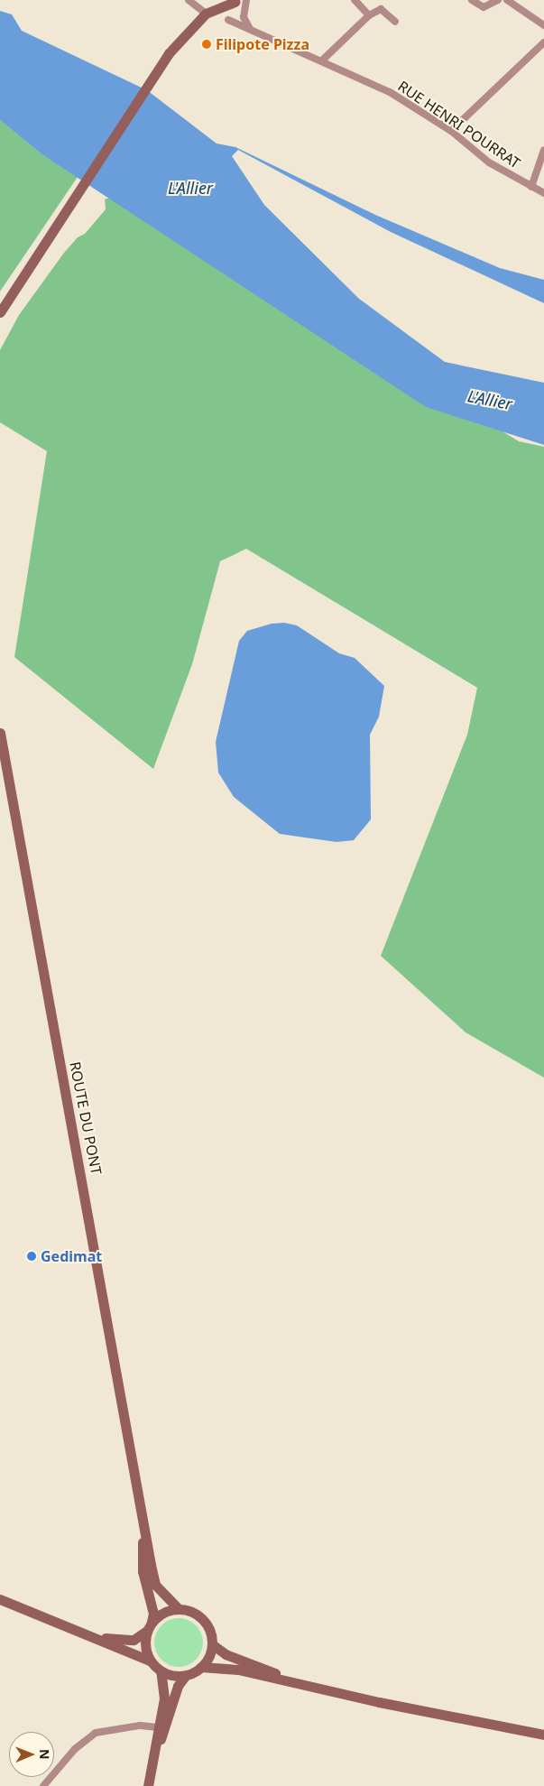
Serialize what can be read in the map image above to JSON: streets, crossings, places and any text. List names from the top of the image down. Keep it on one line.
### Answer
{"streets":{"main road":["ROUTE DU PONT"],"street":["RUE HENRI POURRAT"]},"water":["L'Allier"],"places":["Filipote Pizza","Gedimat"],"north":"right"}
